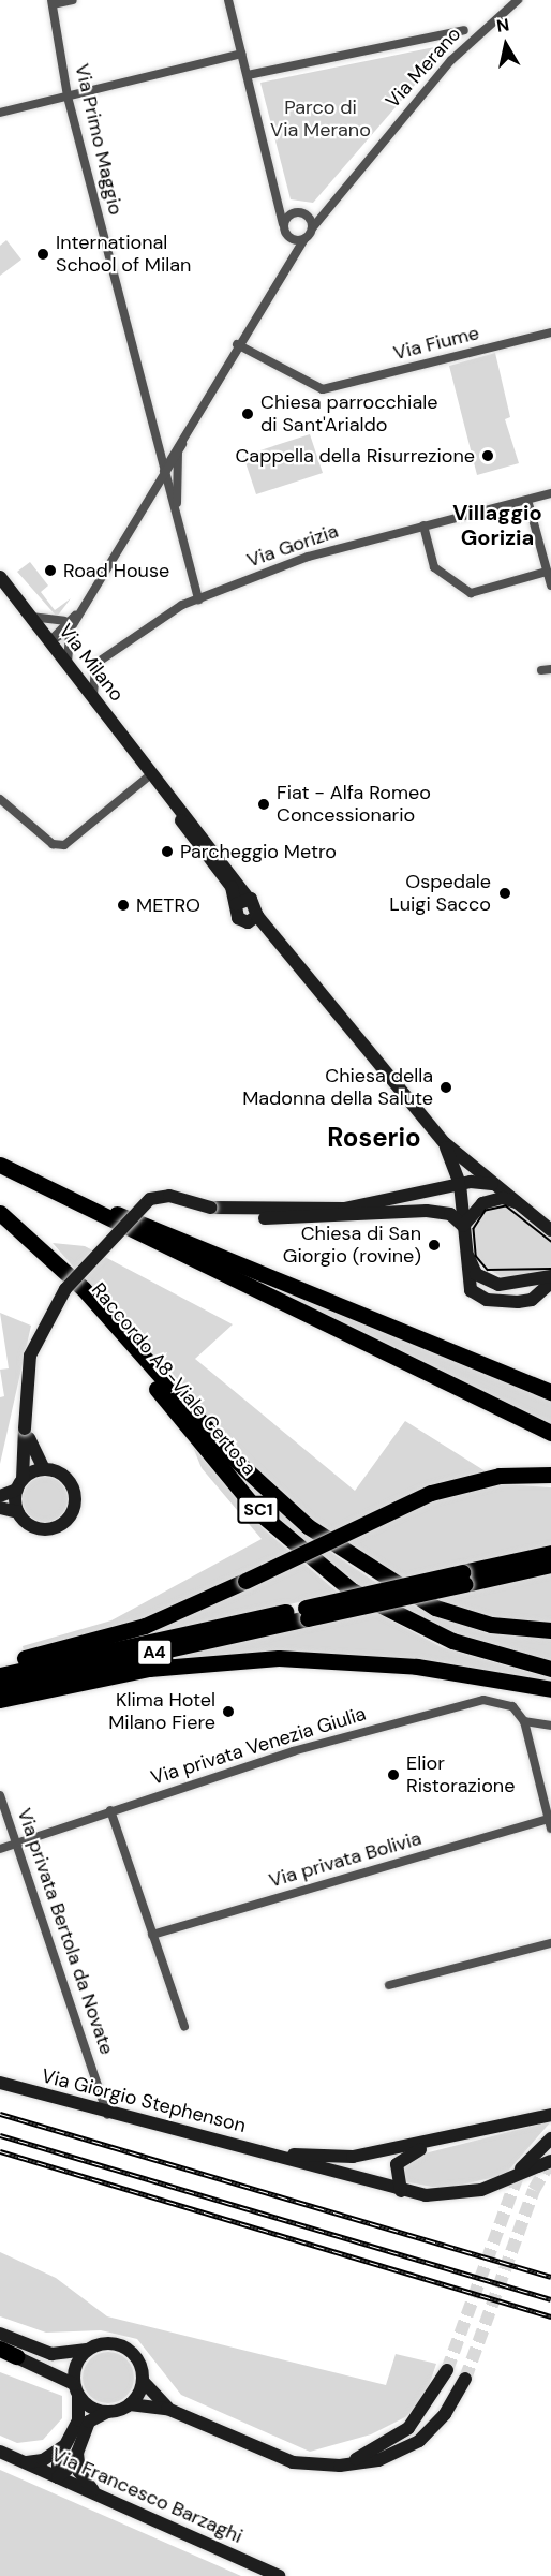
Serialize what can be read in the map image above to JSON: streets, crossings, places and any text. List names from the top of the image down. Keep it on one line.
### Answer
{"streets":{"highway":["Raccordo A8-Viale Certosa","SC1","A4"],"street":["Via Merano","Via Primo Maggio","Via Fiume","Via Gorizia","Via Milano","Via privata Venezia Giulia","Via privata Bolivia","Via privata Bertola da Novate","Via Giorgio Stephenson","Via Francesco Barzaghi"]},"crossings":[["Via Primo Maggio","Via Gorizia"],["Via Gorizia","Via Milano"],["Via privata Venezia Giulia","Via privata Bertola da Novate"],["Via privata Bertola da Novate","Via Giorgio Stephenson"]],"districts":["Villaggio Gorizia","Roserio"],"parks":["Parco di Via Merano"],"places":["International School of Milan","Chiesa parrocchiale di Sant'Arialdo","Cappella della Risurrezione","Road House","Fiat - Alfa Romeo Concessionario","Parcheggio Metro","Ospedale Luigi Sacco","METRO","Chiesa della Madonna della Salute","Chiesa di San Giorgio (rovine)","Klima Hotel Milano Fiere","Elior Ristorazione"],"north":"top"}
